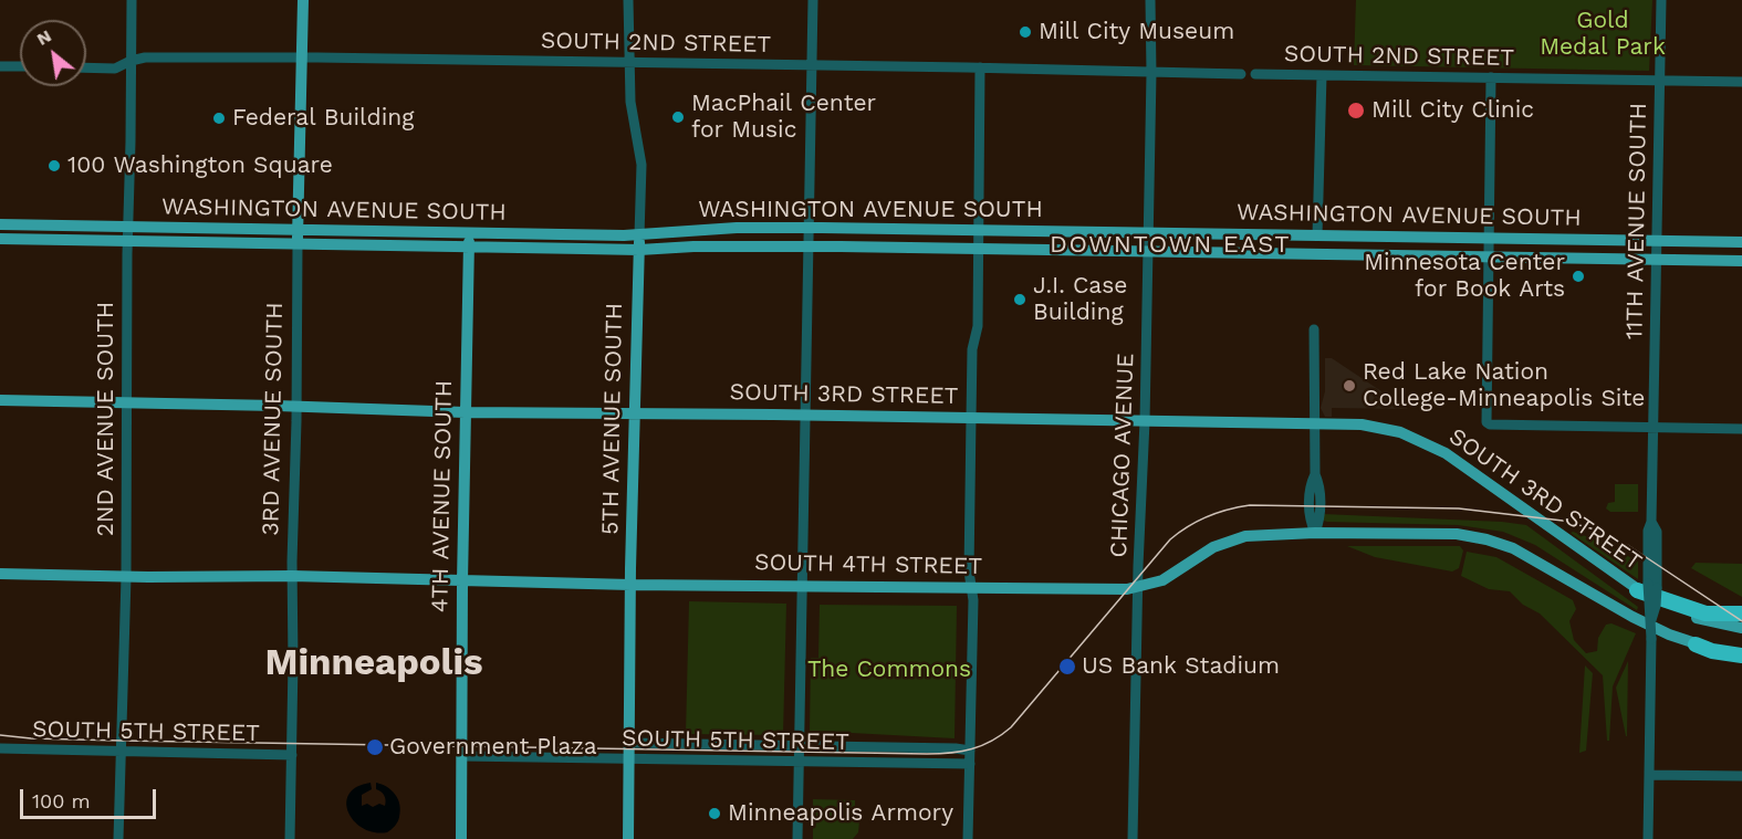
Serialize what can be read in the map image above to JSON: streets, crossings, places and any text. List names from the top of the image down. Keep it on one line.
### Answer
{"streets":{"main road":["WASHINGTON AVENUE SOUTH","SOUTH 3RD STREET","3RD AVENUE SOUTH","5TH AVENUE SOUTH","4TH AVENUE SOUTH","SOUTH 4TH STREET"],"street":["SOUTH 2ND STREET","11TH AVENUE SOUTH","2ND AVENUE SOUTH","CHICAGO AVENUE","SOUTH 5TH STREET"]},"crossings":[["SOUTH 2ND STREET","11TH AVENUE SOUTH"],["SOUTH 2ND STREET","2ND AVENUE SOUTH"],["SOUTH 2ND STREET","3RD AVENUE SOUTH"],["SOUTH 2ND STREET","5TH AVENUE SOUTH"],["SOUTH 2ND STREET","CHICAGO AVENUE"],["WASHINGTON AVENUE SOUTH","11TH AVENUE SOUTH"],["WASHINGTON AVENUE SOUTH","SOUTH 3RD STREET"],["WASHINGTON AVENUE SOUTH","2ND AVENUE SOUTH"],["WASHINGTON AVENUE SOUTH","3RD AVENUE SOUTH"],["WASHINGTON AVENUE SOUTH","5TH AVENUE SOUTH"],["WASHINGTON AVENUE SOUTH","CHICAGO AVENUE"],["WASHINGTON AVENUE SOUTH","4TH AVENUE SOUTH"],["11TH AVENUE SOUTH","SOUTH 3RD STREET"],["SOUTH 3RD STREET","2ND AVENUE SOUTH"],["SOUTH 3RD STREET","3RD AVENUE SOUTH"],["SOUTH 3RD STREET","5TH AVENUE SOUTH"],["SOUTH 3RD STREET","CHICAGO AVENUE"],["SOUTH 3RD STREET","4TH AVENUE SOUTH"],["2ND AVENUE SOUTH","SOUTH 4TH STREET"],["2ND AVENUE SOUTH","SOUTH 5TH STREET"],["3RD AVENUE SOUTH","SOUTH 4TH STREET"],["3RD AVENUE SOUTH","SOUTH 5TH STREET"],["5TH AVENUE SOUTH","SOUTH 4TH STREET"],["5TH AVENUE SOUTH","SOUTH 5TH STREET"],["CHICAGO AVENUE","SOUTH 4TH STREET"],["4TH AVENUE SOUTH","SOUTH 4TH STREET"],["4TH AVENUE SOUTH","SOUTH 5TH STREET"]],"districts":["DOWNTOWN EAST","Minneapolis"],"parks":["Gold Medal Park","The Commons"],"places":["Mill City Museum","Mill City Clinic","MacPhail Center for Music","Federal Building","100 Washington Square","Minnesota Center for Book Arts","J.I. Case Building","Red Lake Nation College-Minneapolis Site","US Bank Stadium","Government Plaza","Minneapolis Armory"],"scale_bar":"100 m","north":"top left"}
